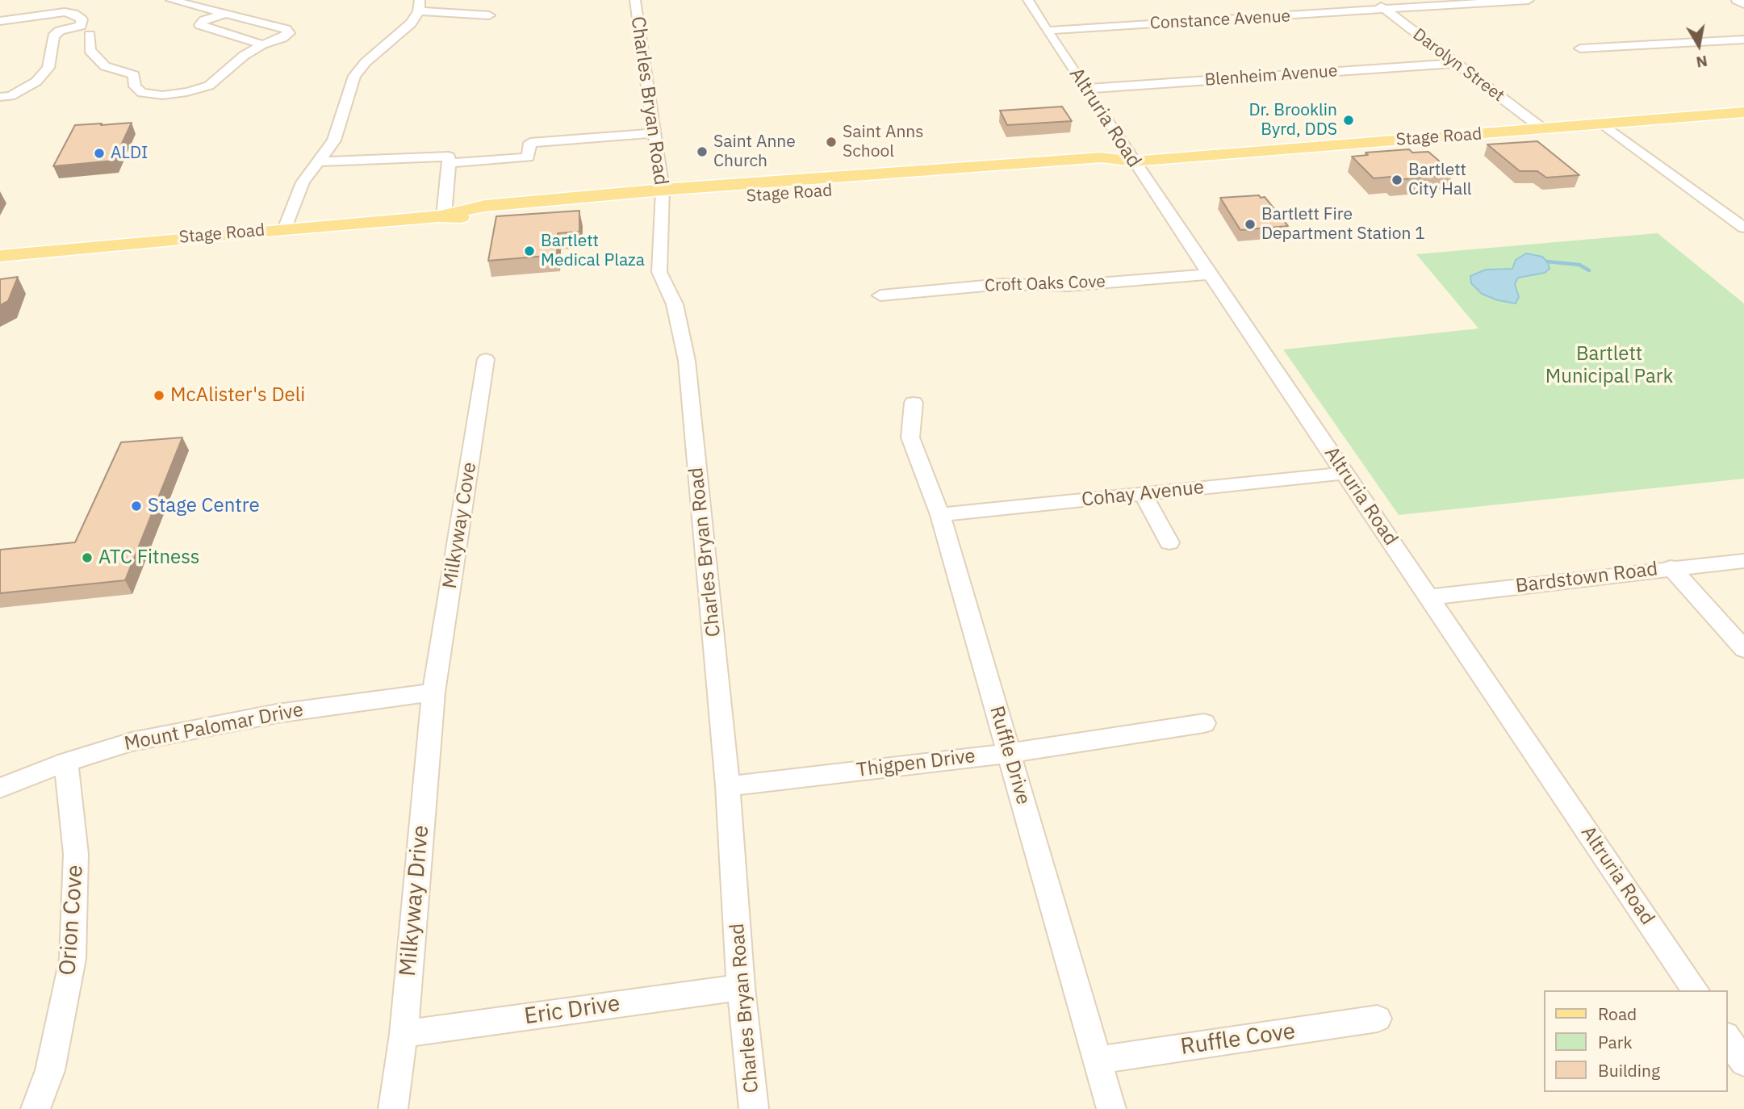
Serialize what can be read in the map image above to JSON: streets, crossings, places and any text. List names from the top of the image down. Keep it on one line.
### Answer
{"streets":{"main road":["Stage Road"],"street":["Constance Avenue","Darolyn Street","Blenheim Avenue","Charles Bryan Road","Altruria Road","Croft Oaks Cove","Cohay Avenue","Milkyway Cove","Bardstown Road","Mount Palomar Drive","Ruffle Drive","Thigpen Drive","Milkyway Drive","Orion Cove","Eric Drive","Ruffle Cove"]},"crossings":[["Constance Avenue","Darolyn Street"],["Constance Avenue","Altruria Road"],["Darolyn Street","Blenheim Avenue"],["Darolyn Street","Stage Road"],["Blenheim Avenue","Altruria Road"],["Charles Bryan Road","Stage Road"],["Charles Bryan Road","Thigpen Drive"],["Charles Bryan Road","Eric Drive"],["Altruria Road","Stage Road"],["Altruria Road","Croft Oaks Cove"],["Altruria Road","Cohay Avenue"],["Altruria Road","Bardstown Road"],["Cohay Avenue","Ruffle Drive"],["Milkyway Cove","Mount Palomar Drive"],["Milkyway Cove","Milkyway Drive"],["Mount Palomar Drive","Milkyway Drive"],["Mount Palomar Drive","Orion Cove"],["Ruffle Drive","Thigpen Drive"],["Ruffle Drive","Ruffle Cove"],["Milkyway Drive","Eric Drive"]],"parks":["Bartlett Municipal Park"],"places":["Dr. Brooklin Byrd, DDS","Saint Anns School","Saint Anne Church","ALDI","Bartlett City Hall","Bartlett Fire Department Station 1","Bartlett Medical Plaza","McAlister's Deli","Stage Centre","ATC Fitness"],"legend":["Road","Park","Building"],"north":"bottom"}
